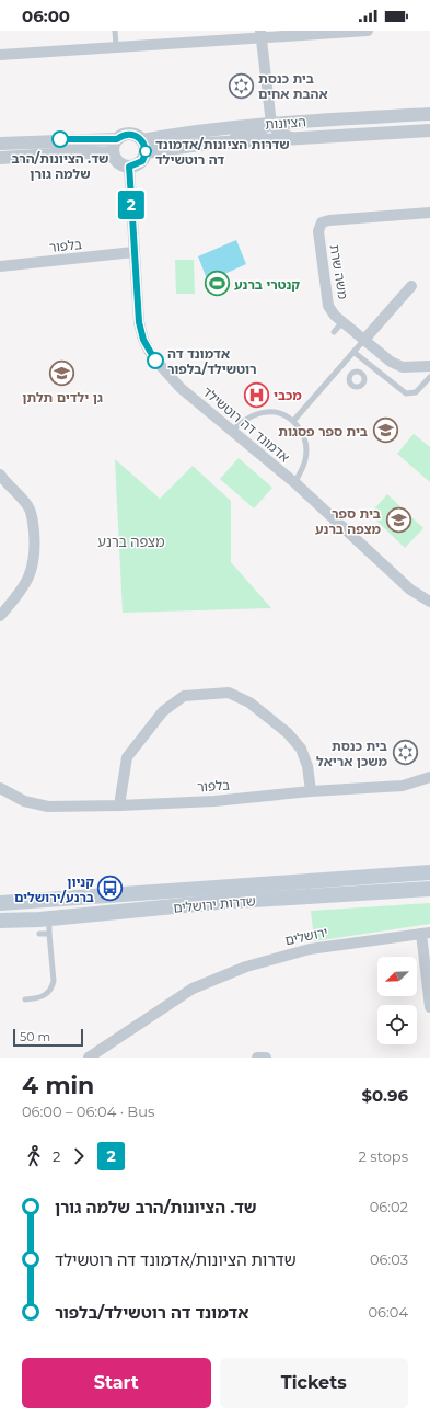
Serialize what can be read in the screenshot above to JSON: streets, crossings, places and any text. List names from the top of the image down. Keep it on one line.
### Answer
{"streets":{"main road":["שדרות ירושלים"],"street":["הציונות","בלפור","משה שרת","אדמונד דה רוטשילד","ירושלים"]},"crossings":[["הציונות","אדמונד דה רוטשילד"],["בלפור","אדמונד דה רוטשילד"]],"districts":["מצפה ברנע"],"places":{"synagogue":["בית כנסת אהבת אחים","בית כנסת משכן אריאל"],"other":["שד. הציונות/הרב שלמה גורן","שדרות הציונות/אדמונד דה רוטשילד","אדמונד דה רוטשילד/בלפור"],"sports":["קנטרי ברנע"],"school or university":["גן ילדים תלתן","בית ספר פסגות","בית ספר מצפה ברנע"],"hospital":["מכבי"],"bus stop":["קניון ברנע/ירושלים"]},"lines":["bus line 2"],"scale_bar":"50 m","north":"bottom left","page":{"status":"06:00","on_map":"2","scale":"50 m","heading":["4 min","06:00 – 06:04 · Bus","$0.96"],"legs":["2","2","2 stops"],"list":[{"name":"שד. הציונות/הרב שלמה גורן","value":"06:02"},{"name":"שדרות הציונות/אדמונד דה רוטשילד","value":"06:03"},{"name":"אדמונד דה רוטשילד/בלפור","value":"06:04"}],"buttons":["Start","Tickets"]}}
